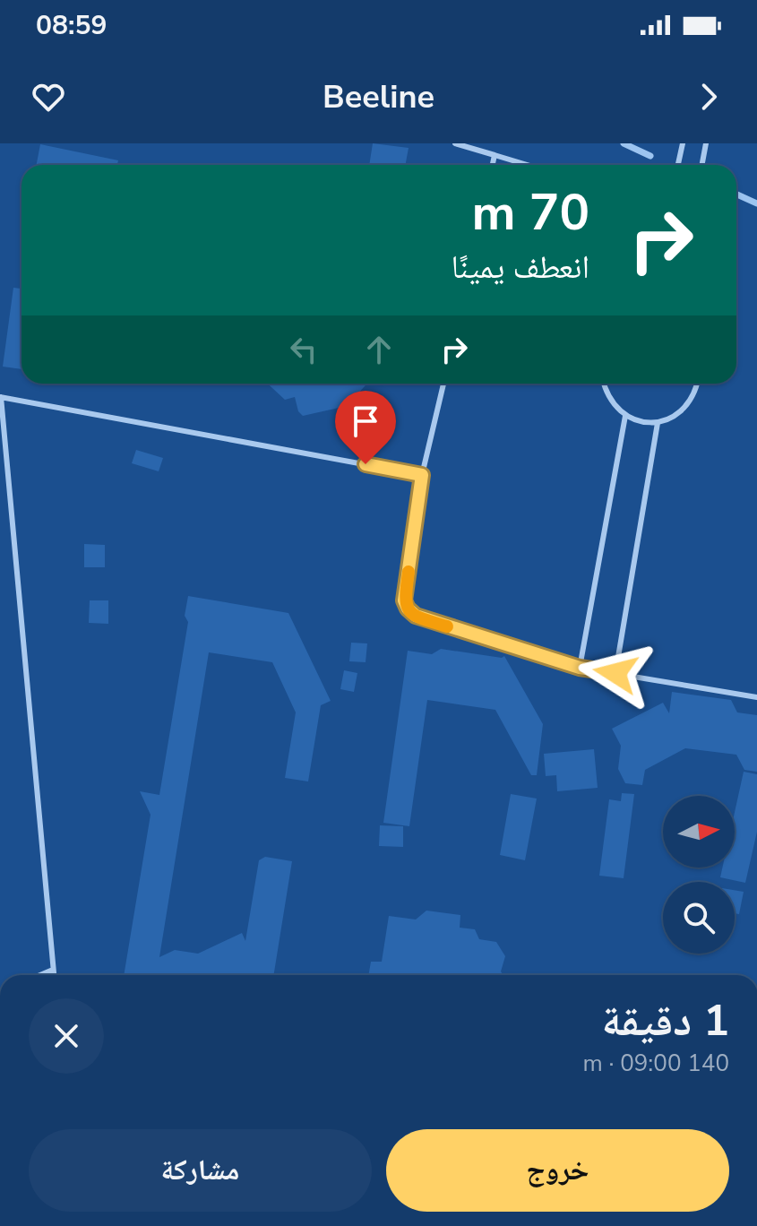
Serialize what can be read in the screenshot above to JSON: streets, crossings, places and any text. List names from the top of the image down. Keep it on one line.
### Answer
{"north":"right","page":{"status":"08:59","header":"Beeline","turn":["70 m","انعطف يمينًا"],"heading":["1 دقيقة","140 m · 09:00"],"buttons":["خروج","مشاركة"]}}
